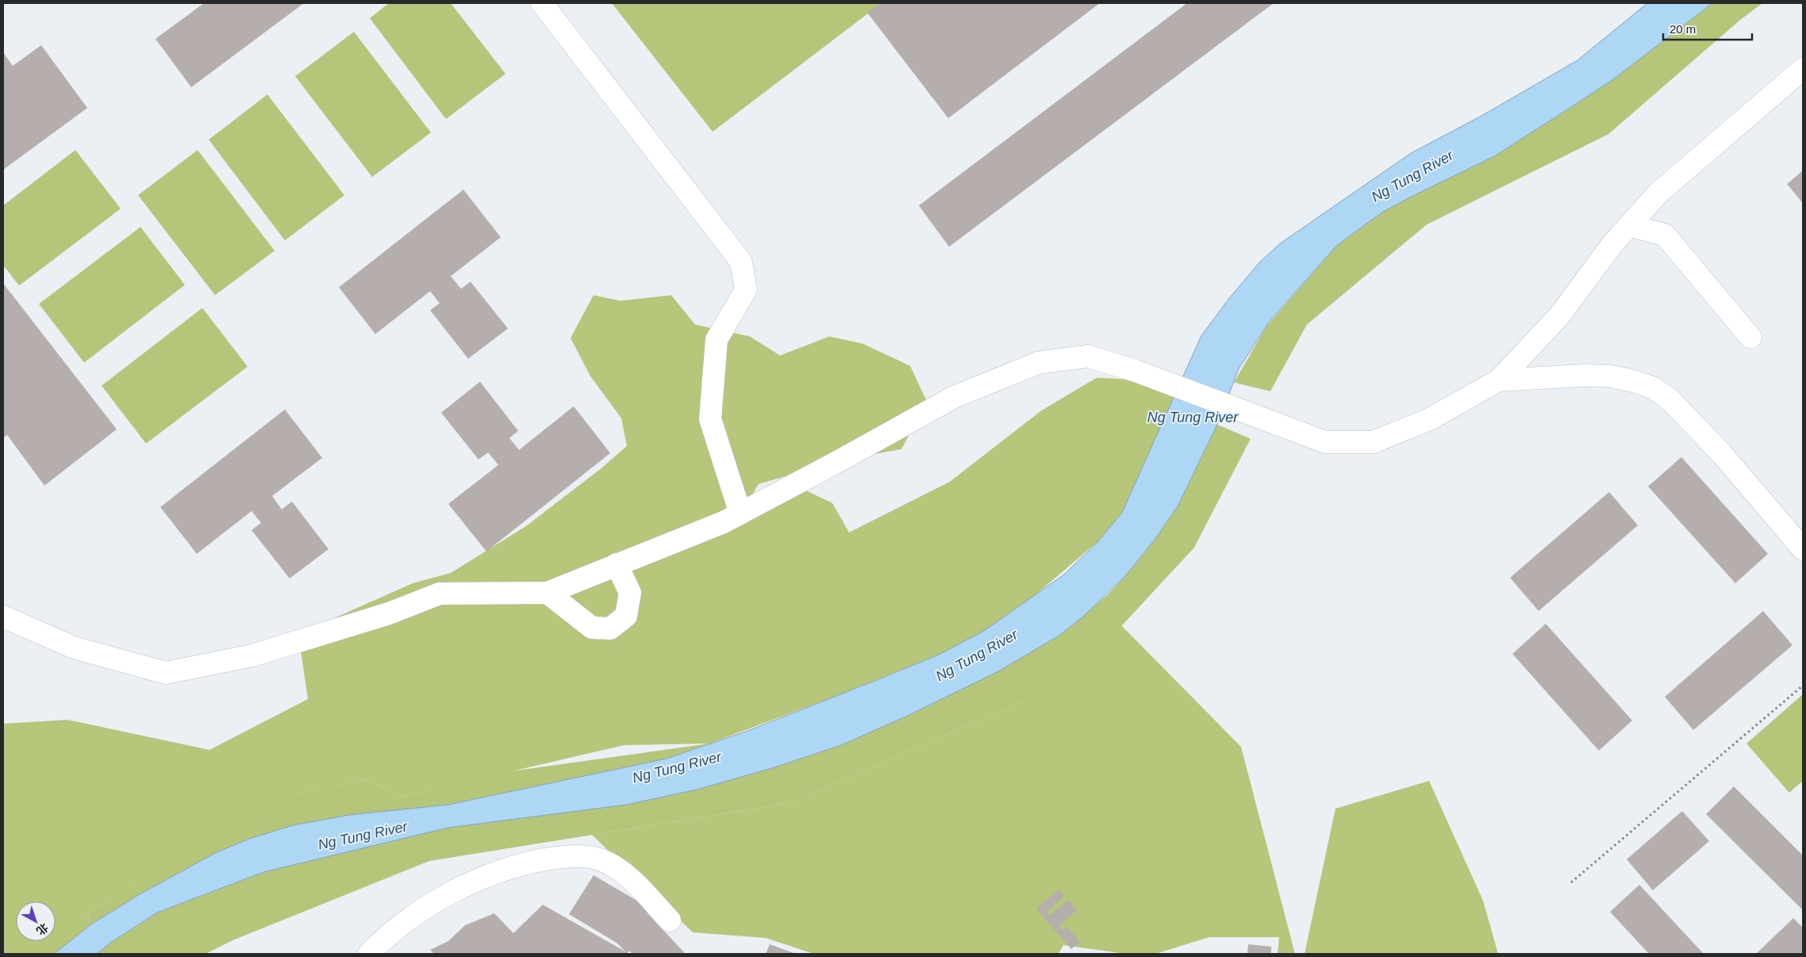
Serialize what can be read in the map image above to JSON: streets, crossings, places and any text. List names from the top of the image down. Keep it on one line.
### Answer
{"water":["Ng Tung River"],"scale_bar":"20 m","north":"bottom right"}
